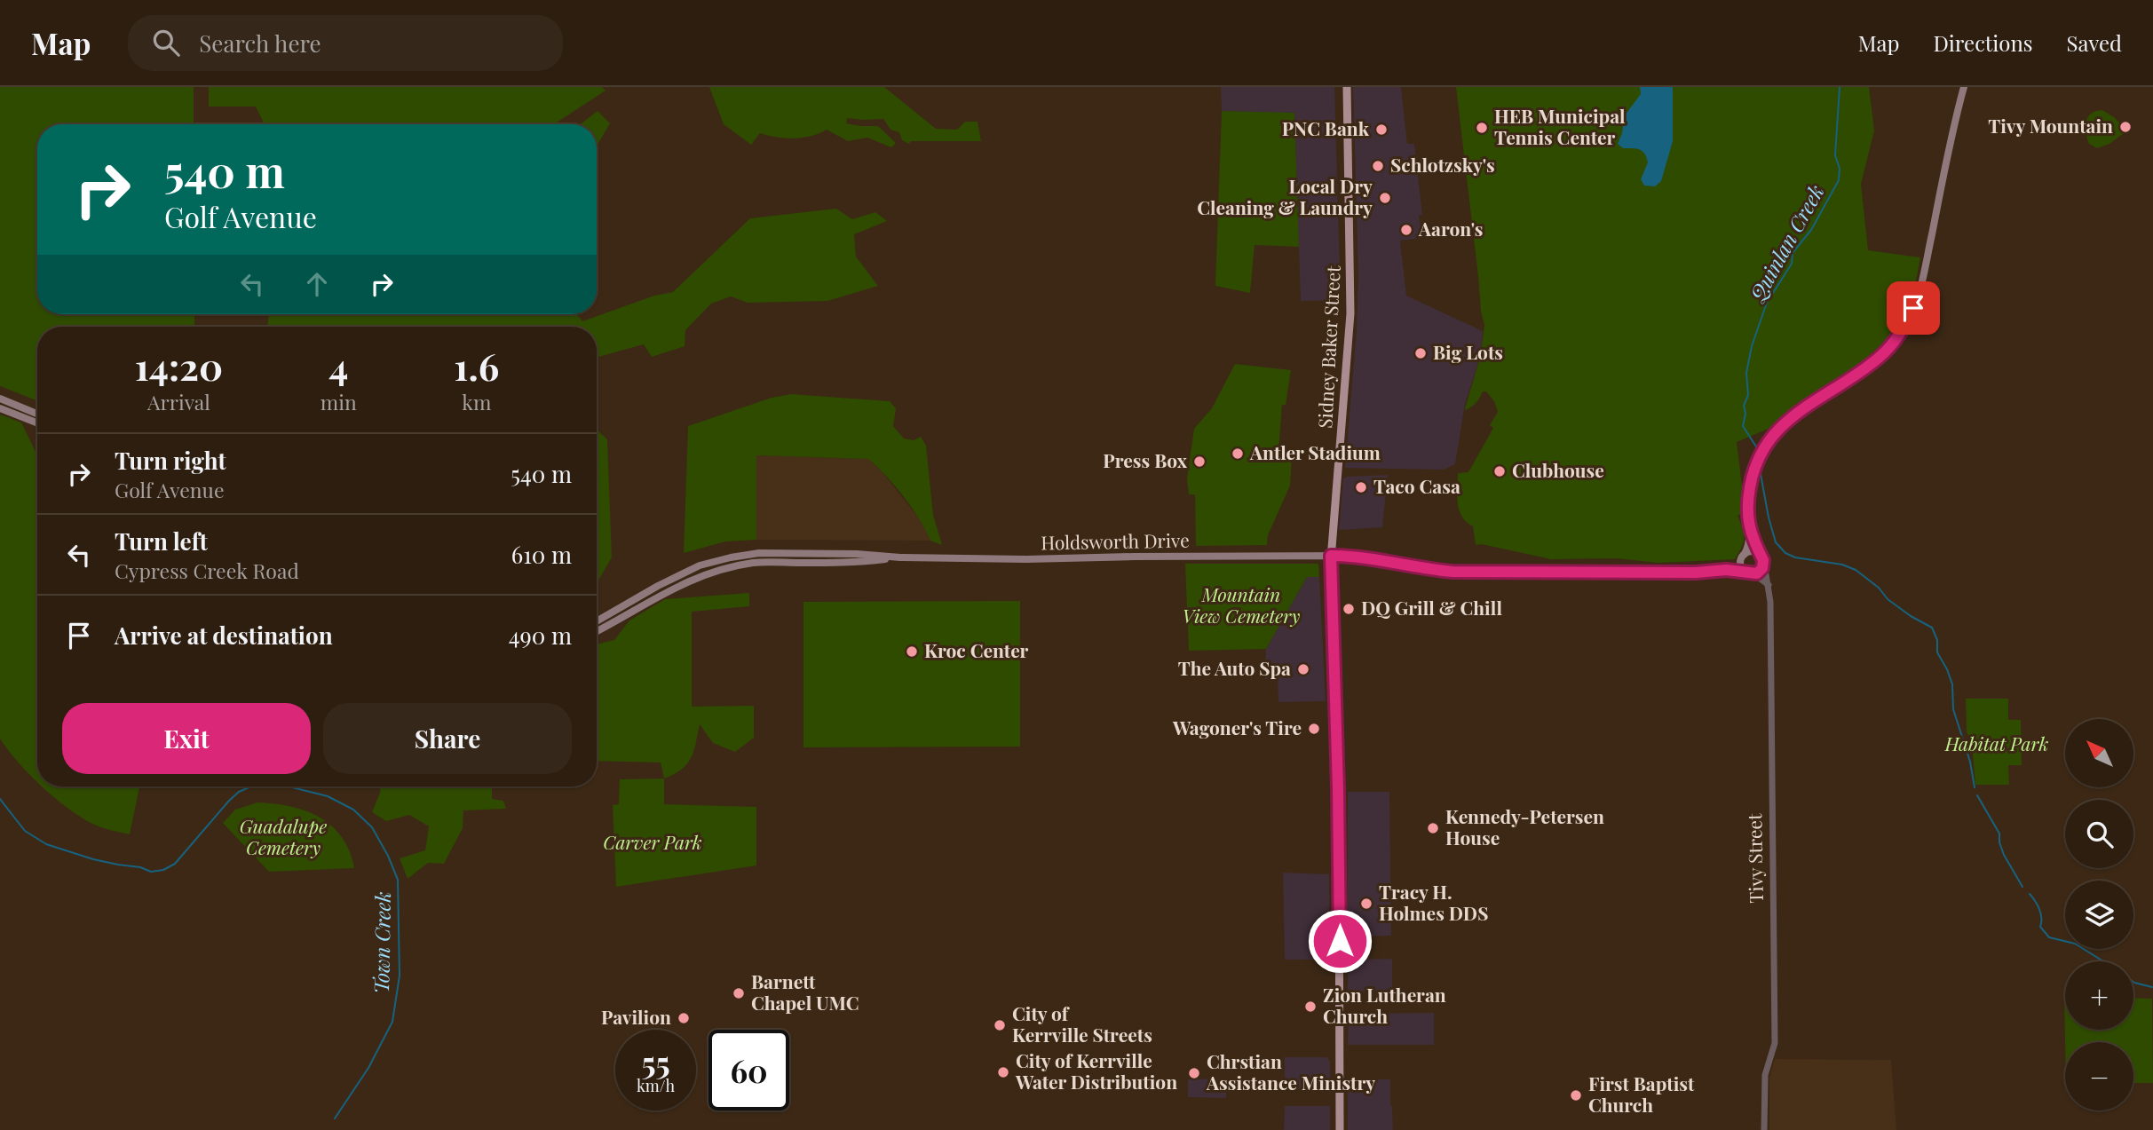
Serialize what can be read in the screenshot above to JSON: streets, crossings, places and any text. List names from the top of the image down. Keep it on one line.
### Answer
{"streets":{"main road":["Sidney Baker Street","Holdsworth Drive"],"street":["Tivy Street"]},"crossings":[["Sidney Baker Street","Holdsworth Drive"],["Holdsworth Drive","Tivy Street"]],"water":["Quinlan Creek","Town Creek"],"parks":["Mountain View Cemetery","Habitat Park","Guadalupe Cemetery","Carver Park"],"places":["Tivy Mountain","HEB Municipal Tennis Center","PNC Bank","Schlotzsky's","Local Dry Cleaning & Laundry","Aaron's","Big Lots","Antler Stadium","Press Box","Clubhouse","Taco Casa","DQ Grill & Chill","Kroc Center","The Auto Spa","Wagoner's Tire","Kennedy-Petersen House","Tracy H. Holmes DDS","Barnett Chapel UMC","Zion Lutheran Church","Pavilion","City of Kerrville Streets","City of Kerrville Water Distribution","Chrstian Assistance Ministry","First Baptist Church"],"north":"top left","page":{"header":"Map","search":"Search here","nav":["Map","Directions","Saved"],"turn":["540 m","Golf Avenue"],"eta":["14:20","Arrival","4","min","1.6","km"],"list":[{"name":"Turn right","note":"Golf Avenue","value":"540 m"},{"name":"Turn left","note":"Cypress Creek Road","value":"610 m"},{"name":"Arrive at destination","value":"490 m"}],"buttons":["Exit","Share"],"map_buttons":["+","−"],"speed":"55 km/h","limit":"60"}}
